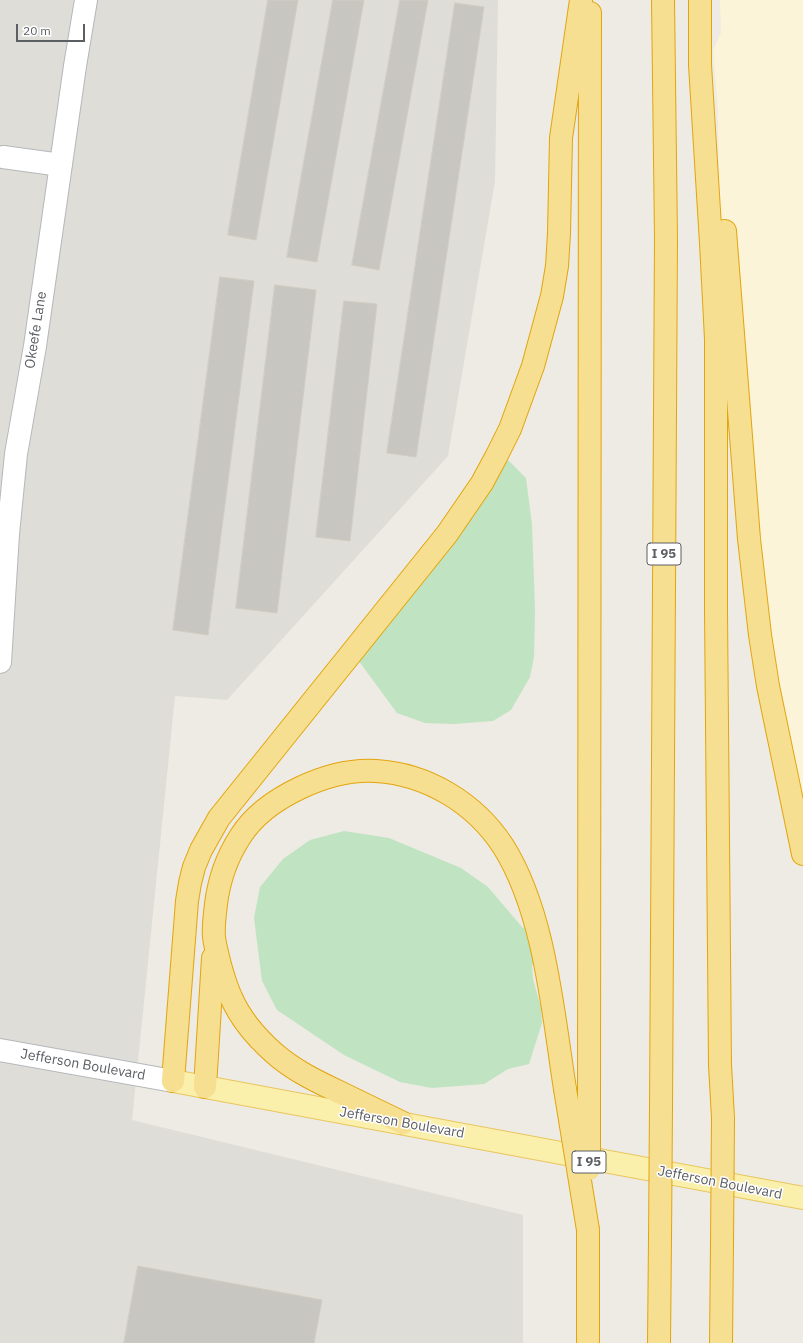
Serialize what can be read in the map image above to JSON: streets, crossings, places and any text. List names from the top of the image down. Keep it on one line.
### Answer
{"streets":{"highway":["I 95"],"main road":["Jefferson Boulevard"],"street":["Okeefe Lane"]},"scale_bar":"20 m"}
